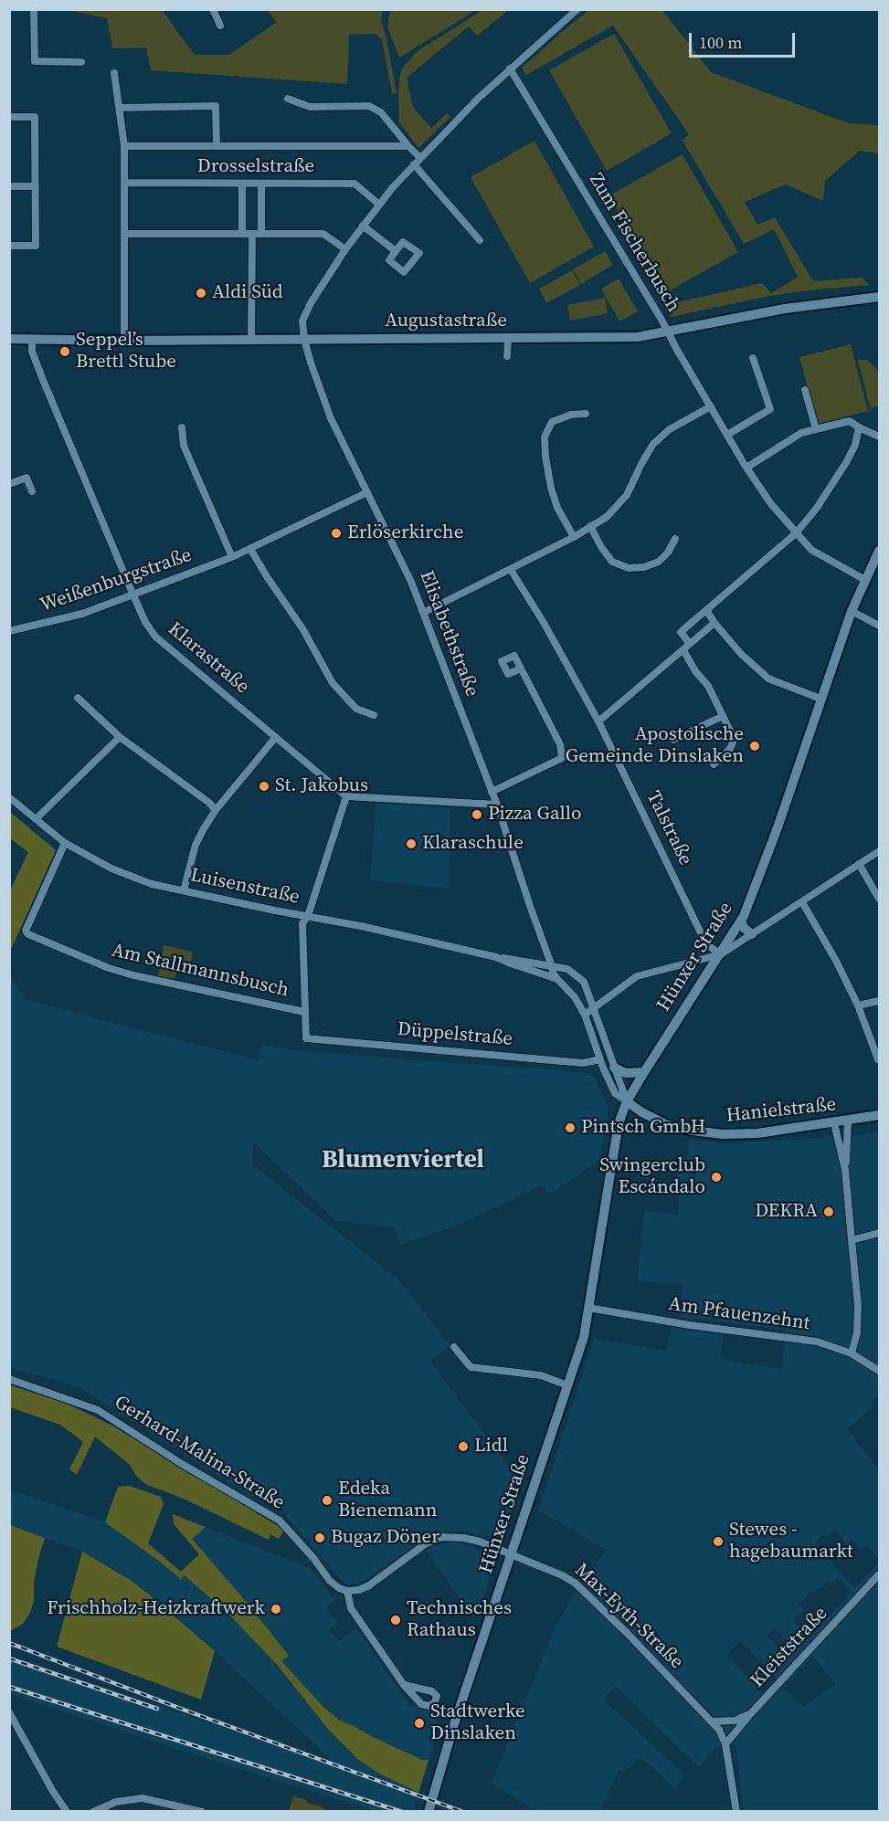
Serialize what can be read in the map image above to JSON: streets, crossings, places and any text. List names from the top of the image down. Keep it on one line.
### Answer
{"streets":{"main road":["Augustastraße","Hünxer Straße","Hanielstraße"],"street":["Drosselstraße","Zum Fischerbusch","Weißenburgstraße","Elisabethstraße","Klarastraße","Talstraße","Luisenstraße","Am Stallmannsbusch","Düppelstraße","Am Pfauenzehnt","Gerhard-Malina-Straße","Max-Eyth-Straße","Kleiststraße"]},"crossings":[["Drosselstraße","Elisabethstraße"],["Zum Fischerbusch","Augustastraße"],["Zum Fischerbusch","Elisabethstraße"],["Zum Fischerbusch","Hünxer Straße"],["Augustastraße","Elisabethstraße"],["Augustastraße","Klarastraße"],["Weißenburgstraße","Elisabethstraße"],["Weißenburgstraße","Klarastraße"],["Elisabethstraße","Luisenstraße"],["Talstraße","Hünxer Straße"],["Luisenstraße","Hünxer Straße"],["Luisenstraße","Am Stallmannsbusch"],["Luisenstraße","Hanielstraße"],["Hünxer Straße","Hanielstraße"],["Hünxer Straße","Am Pfauenzehnt"],["Hünxer Straße","Max-Eyth-Straße"],["Am Stallmannsbusch","Düppelstraße"],["Max-Eyth-Straße","Kleiststraße"]],"districts":["Blumenviertel"],"places":["Aldi Süd","Seppel’s Brettl Stube","Erlöserkirche","Apostolische Gemeinde Dinslaken","St. Jakobus","Pizza Gallo","Klaraschule","Pintsch GmbH","Swingerclub Escándalo","DEKRA","Lidl","Edeka Bienemann","Bugaz Döner","Stewes - hagebaumarkt","Frischholz-Heizkraftwerk","Technisches Rathaus","Stadtwerke Dinslaken"],"scale_bar":"100 m"}
